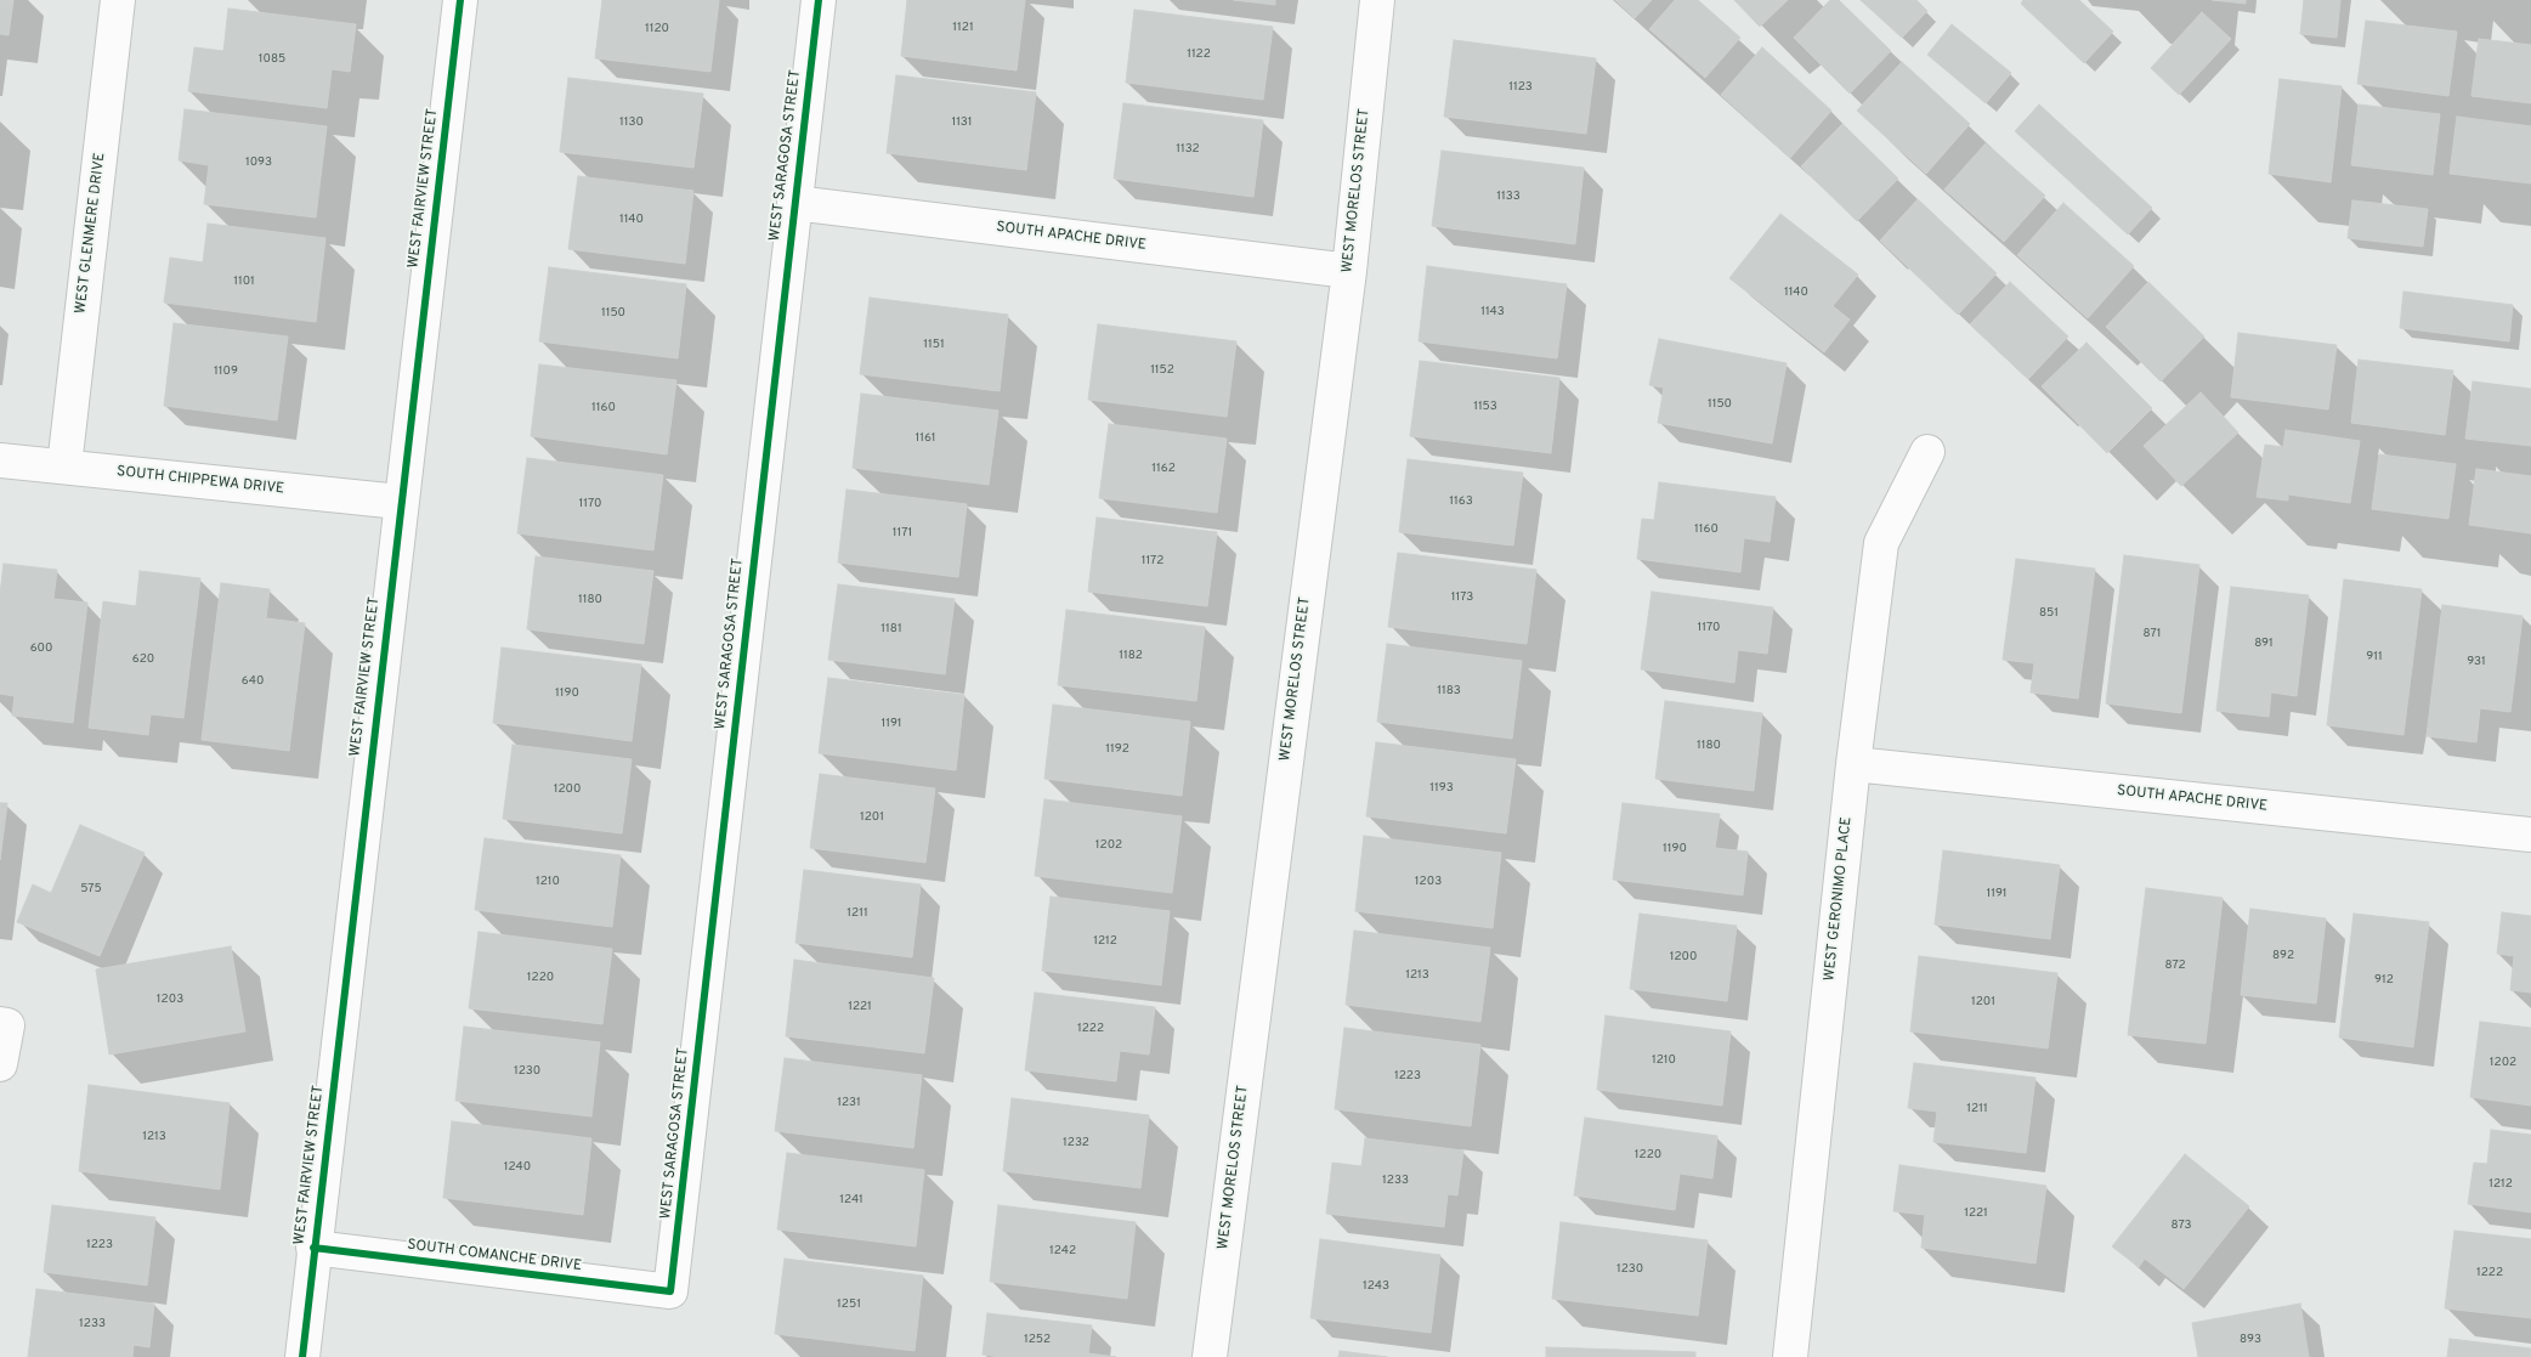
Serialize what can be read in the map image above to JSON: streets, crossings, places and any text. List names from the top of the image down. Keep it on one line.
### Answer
{"streets":{"street":["WEST SARAGOSA STREET","WEST FAIRVIEW STREET","WEST MORELOS STREET","WEST GLENMERE DRIVE","SOUTH APACHE DRIVE","SOUTH CHIPPEWA DRIVE","WEST GERONIMO PLACE","SOUTH COMANCHE DRIVE"]},"crossings":[["WEST SARAGOSA STREET","SOUTH APACHE DRIVE"],["WEST SARAGOSA STREET","SOUTH COMANCHE DRIVE"],["WEST FAIRVIEW STREET","SOUTH CHIPPEWA DRIVE"],["WEST FAIRVIEW STREET","SOUTH COMANCHE DRIVE"],["WEST MORELOS STREET","SOUTH APACHE DRIVE"],["WEST GLENMERE DRIVE","SOUTH CHIPPEWA DRIVE"],["SOUTH APACHE DRIVE","WEST GERONIMO PLACE"]],"house_numbers":["1121","1120","1122","1085","1123","1130","1131","1132","1093","1133","1140","1101","1140","1143","1150","1151","1152","1109","1150","1153","1160","1161","1162","1163","1170","1160","1171","1172","1173","1180","851","1170","1181","871","891","600","1182","911","620","931","640","1183","1190","1191","1180","1192","1193","1200","1201","1202","1190","1210","1203","575","1191","1211","1212","892","1200","872","1213","1220","912","1203","1201","1221","1222","1210","1202","1230","1223","1231","1211","1213","1232","1220","1240","1233","1212","1241","1221","873","1223","1242","1230","1222","1243","1251","1233","1252","893"]}
